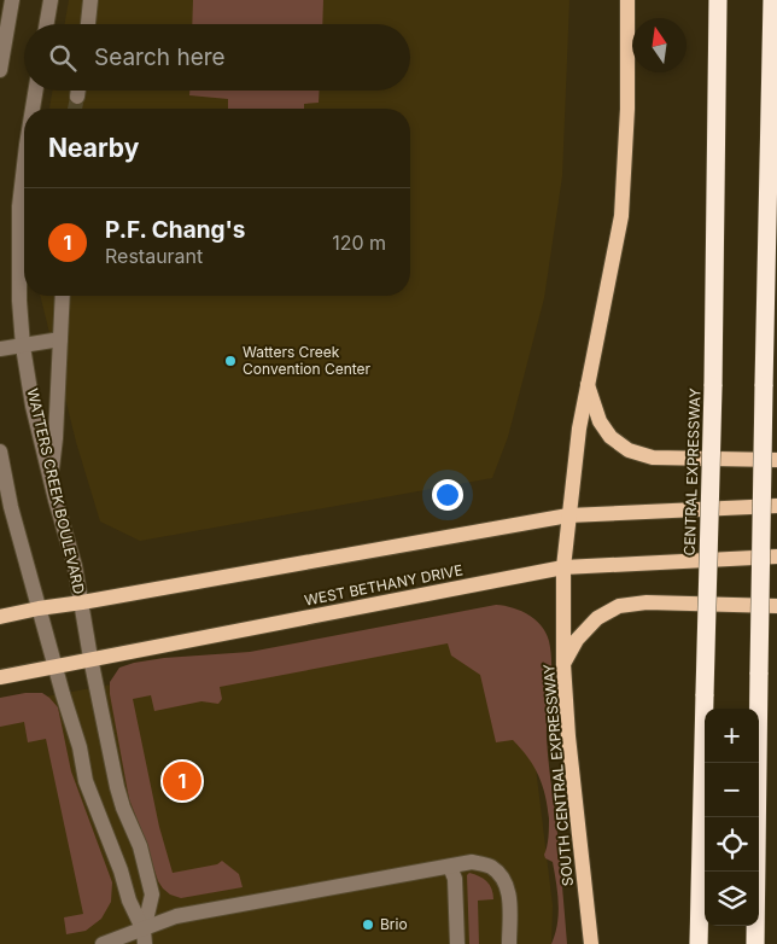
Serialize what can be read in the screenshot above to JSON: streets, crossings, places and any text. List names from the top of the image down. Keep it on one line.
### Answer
{"streets":{"highway":["CENTRAL EXPRESSWAY"],"main road":["WEST BETHANY DRIVE","SOUTH CENTRAL EXPRESSWAY"],"street":["WATTERS CREEK BOULEVARD"]},"crossings":[["WATTERS CREEK BOULEVARD","WEST BETHANY DRIVE"],["WEST BETHANY DRIVE","SOUTH CENTRAL EXPRESSWAY"]],"places":["Watters Creek Convention Center","Brio"],"north":"top","page":{"search":"Search here","heading":"Nearby","list":[{"mark":"1","name":"P.F. Chang's","note":"Restaurant","value":"120 m"}],"map_buttons":["+","−"],"pins":"1"}}
